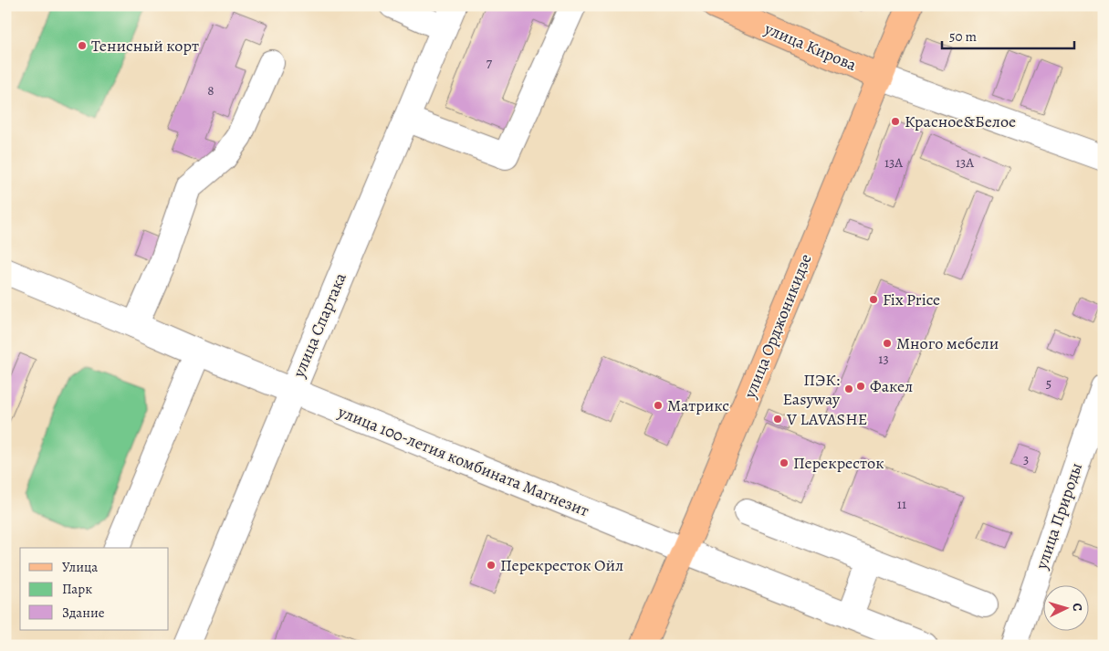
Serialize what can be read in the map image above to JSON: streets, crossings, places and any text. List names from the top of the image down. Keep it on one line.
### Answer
{"streets":{"main road":["улица Кирова","улица Орджоникидзе"],"street":["улица Спартака","улица 100-летия комбината Магнезит","улица Природы"]},"crossings":[["улица Кирова","улица Орджоникидзе"],["улица Спартака","улица 100-летия комбината Магнезит"],["улица Орджоникидзе","улица 100-летия комбината Магнезит"]],"places":["Тенисный корт","Красное&Белое","Fix Price","Много мебели","Факел","ПЭК: Easyway","Матрикс","V LAVASHE","Перекресток","Перекресток Ойл"],"house_numbers":["7","8","13А","13А","13","5","3","11"],"legend":["Улица","Парк","Здание"],"scale_bar":"50 m","north":"right"}
